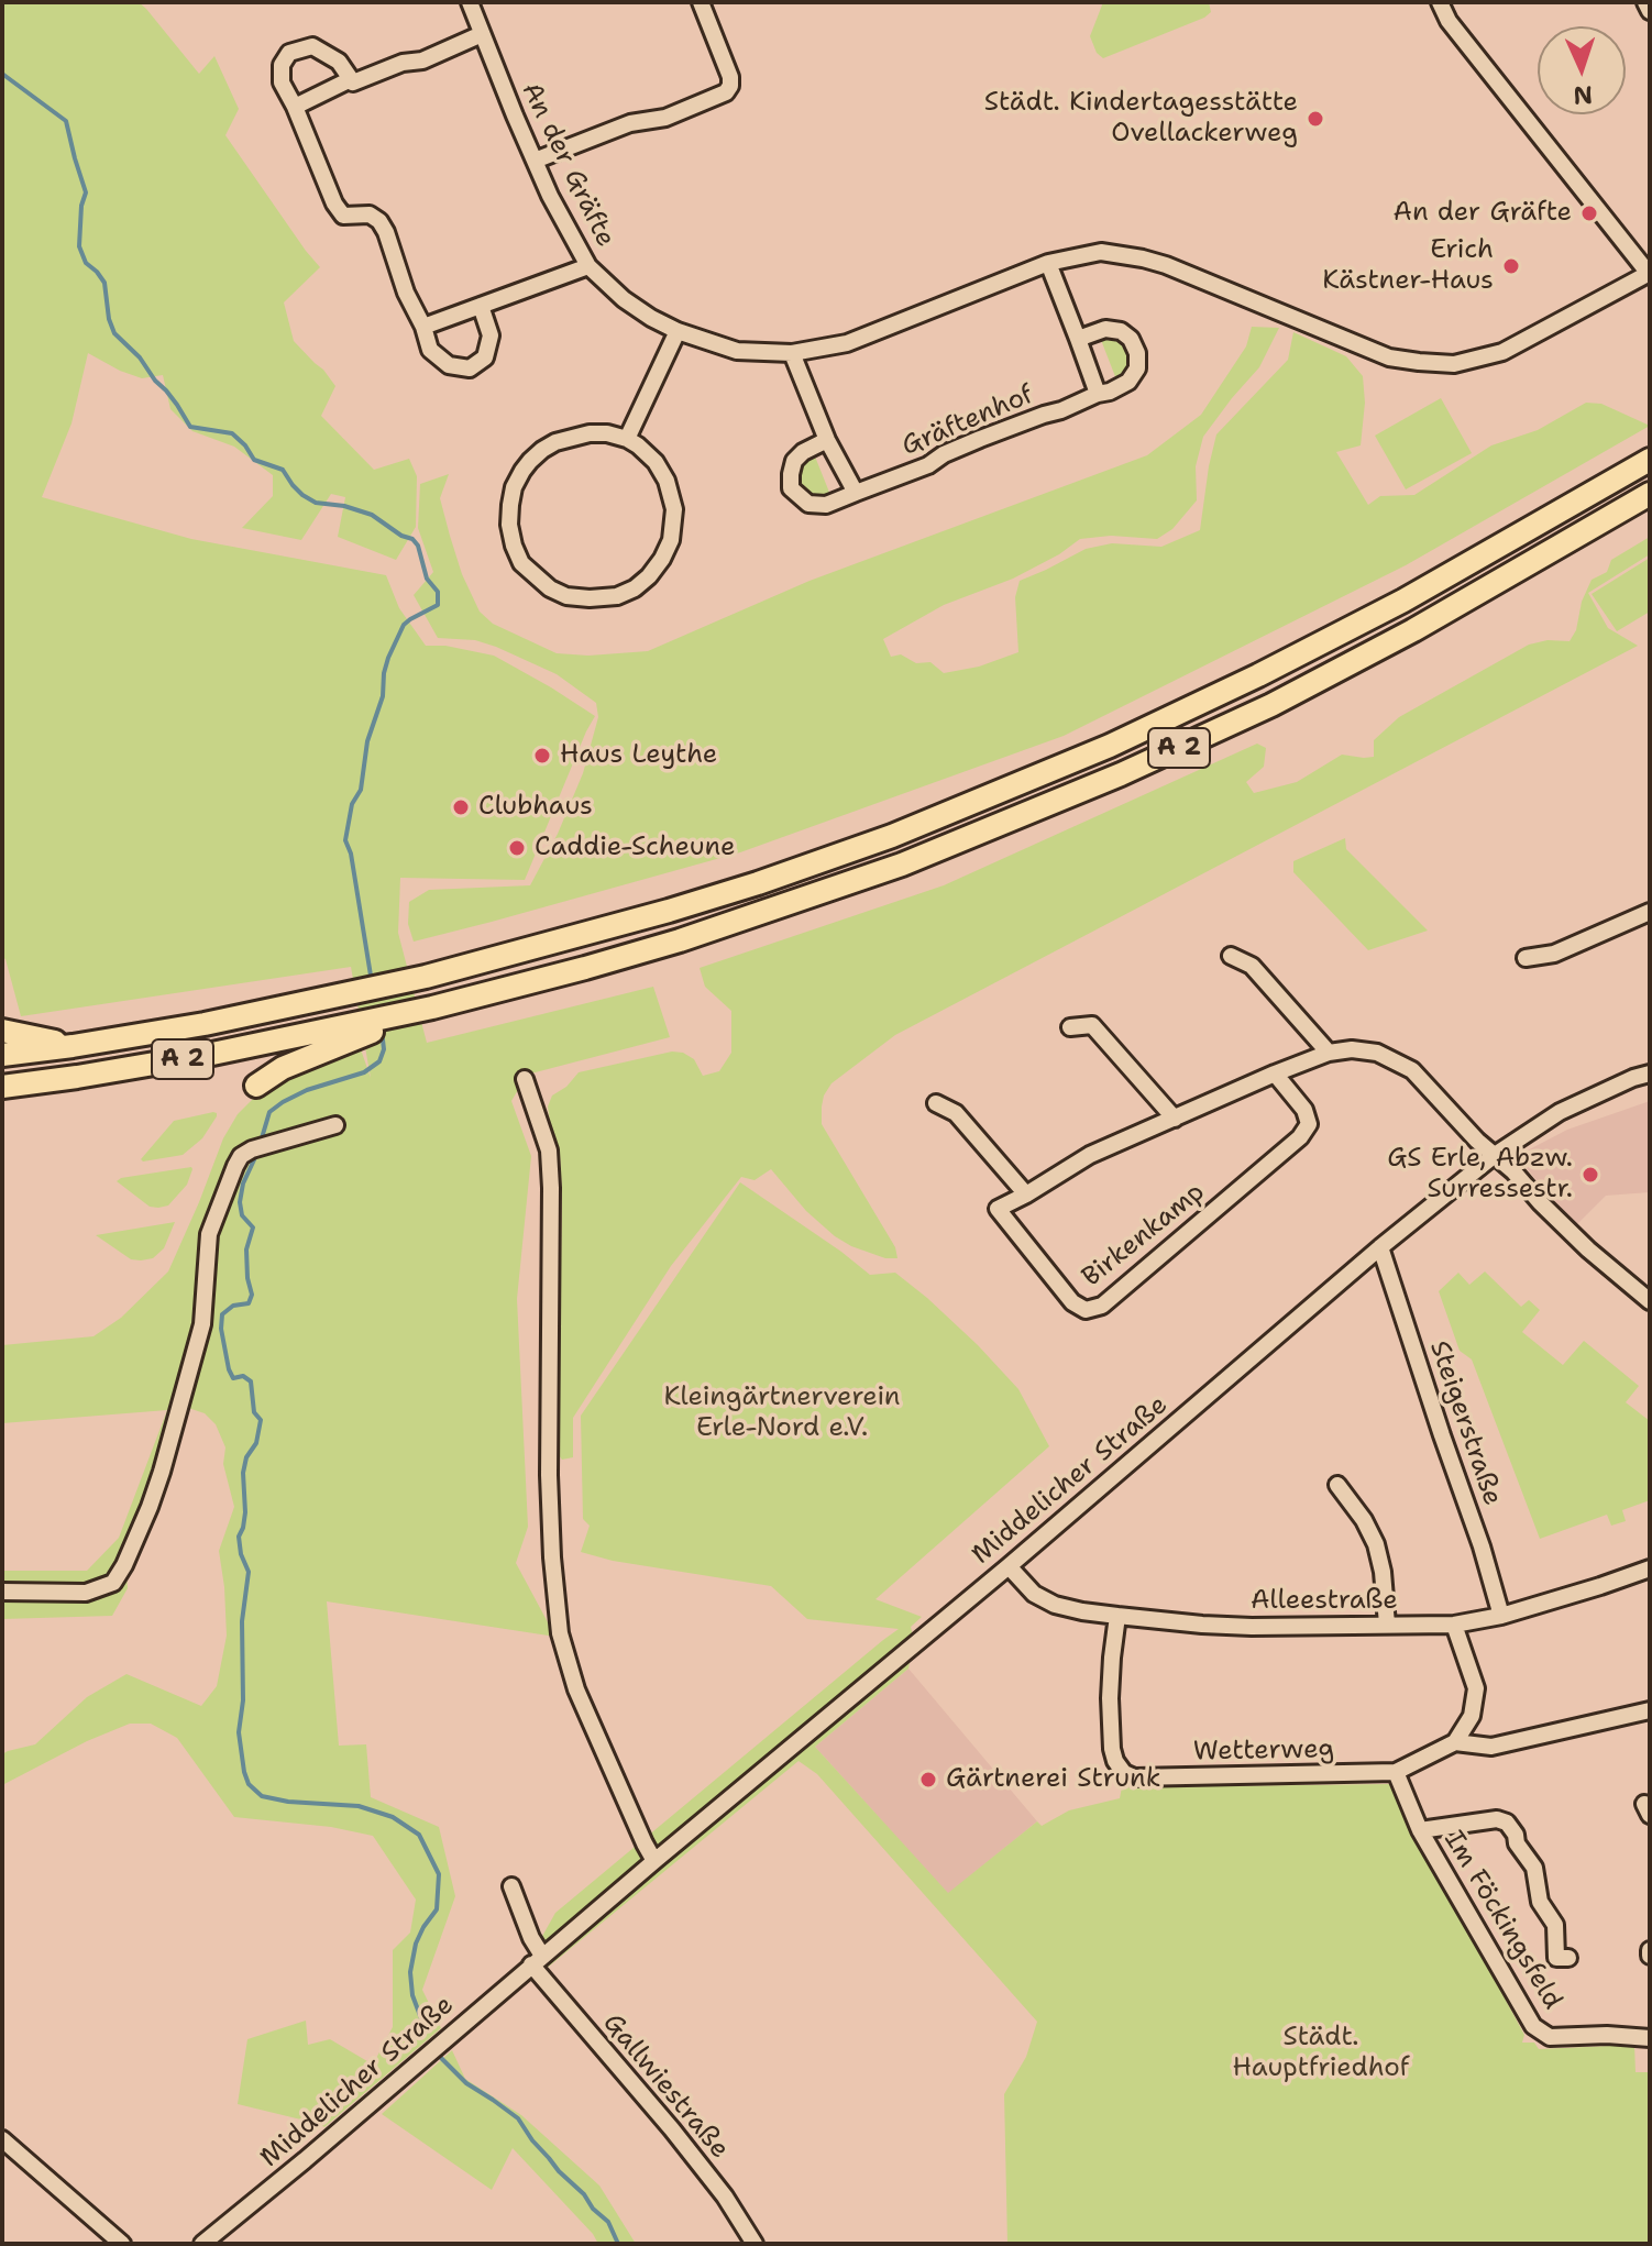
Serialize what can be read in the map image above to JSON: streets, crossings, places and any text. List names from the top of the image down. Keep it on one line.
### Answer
{"streets":{"highway":["A 2"],"street":["An der Gräfte","Gräftenhof","Birkenkamp","Steigerstraße","Middelicher Straße","Alleestraße","Wetterweg","Im Föckingsfeld","Gallwiestraße"]},"crossings":[["Birkenkamp","Middelicher Straße"],["Steigerstraße","Middelicher Straße"],["Steigerstraße","Alleestraße"],["Middelicher Straße","Alleestraße"],["Middelicher Straße","Gallwiestraße"],["Alleestraße","Wetterweg"],["Wetterweg","Im Föckingsfeld"]],"parks":["Kleingärtnerverein Erle-Nord e.V.","Städt. Hauptfriedhof"],"places":["Städt. Kindertagesstätte Ovellackerweg","An der Gräfte","Erich Kästner-Haus","Haus Leythe","Clubhaus","Caddie-Scheune","GS Erle, Abzw. Surressestr.","Gärtnerei Strunk"],"north":"bottom"}
